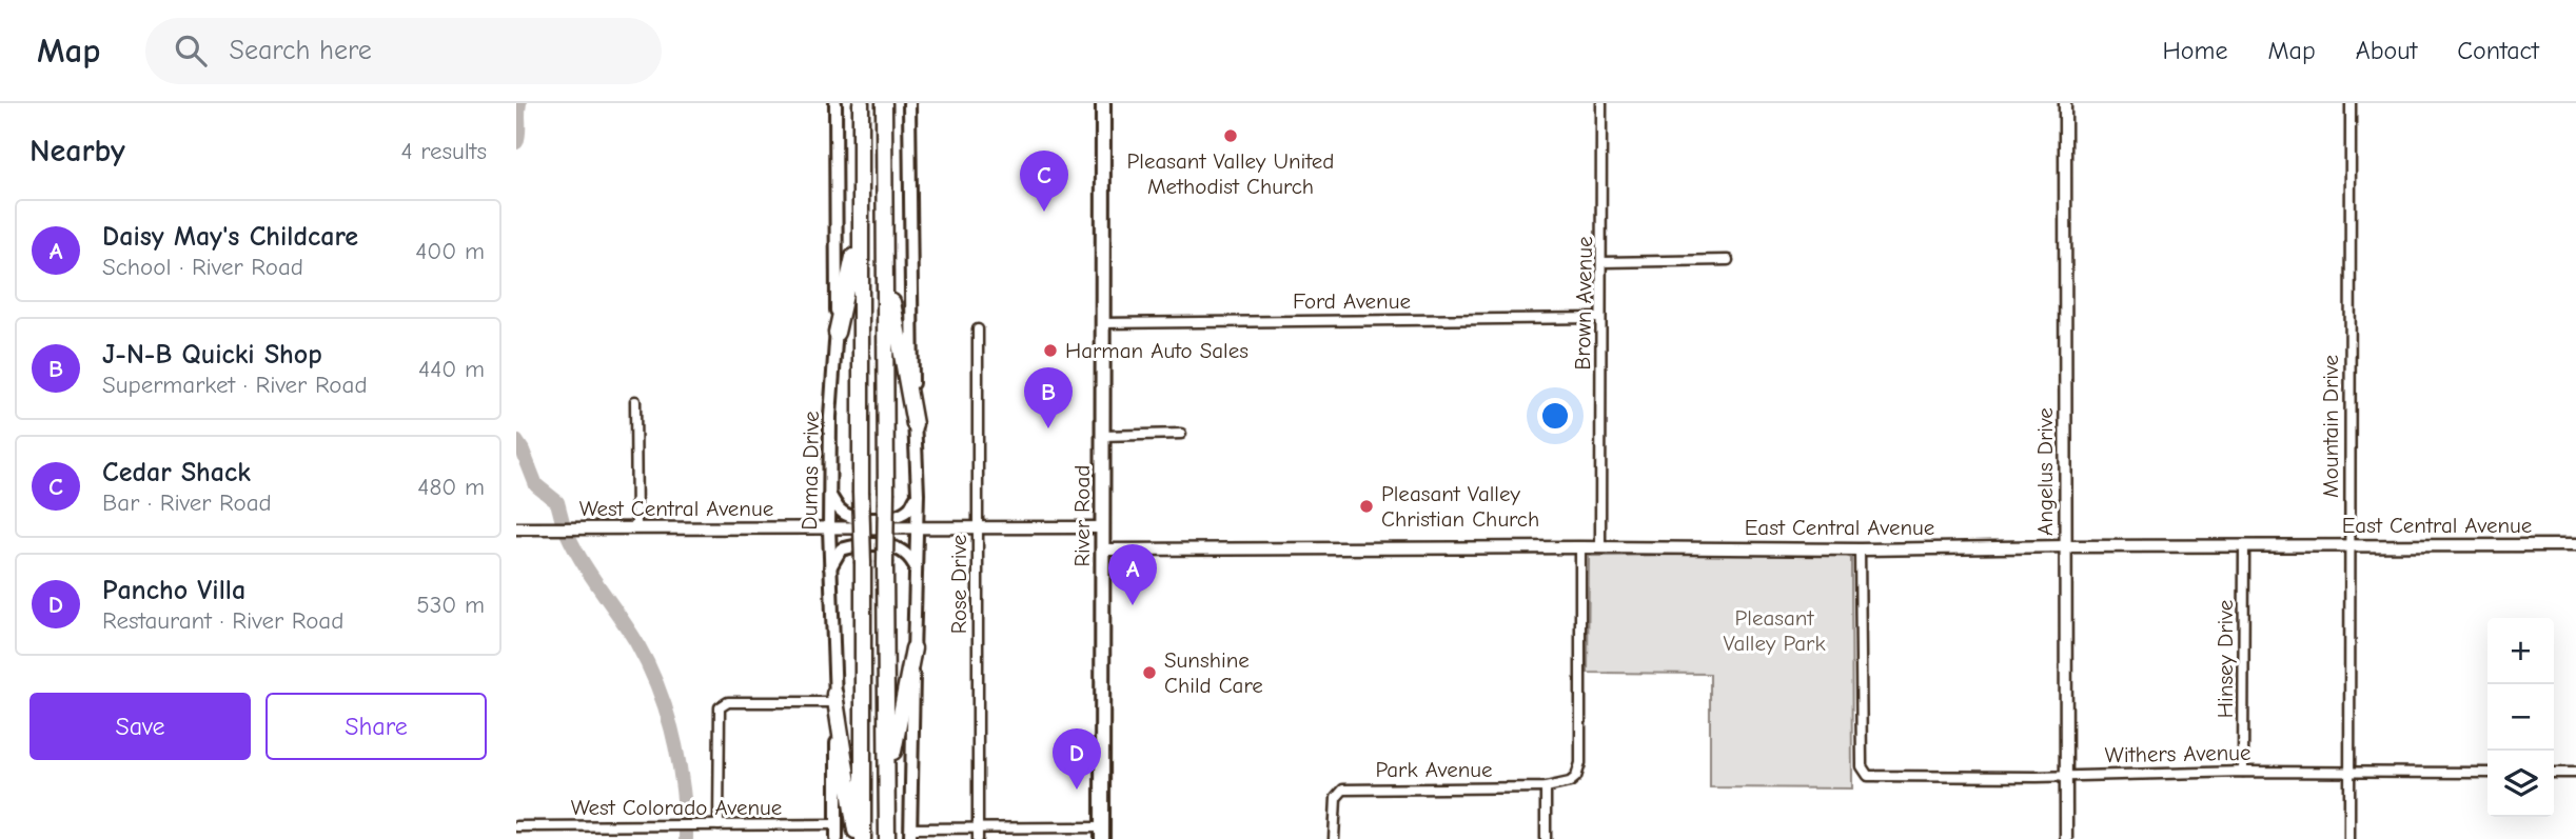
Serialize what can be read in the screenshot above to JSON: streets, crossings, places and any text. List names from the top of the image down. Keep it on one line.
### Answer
{"streets":{"main road":["Dumas Drive","River Road"],"street":["Ford Avenue","Brown Avenue","Mountain Drive","Angelus Drive","West Central Avenue","East Central Avenue","Rose Drive","Hinsey Drive","Withers Avenue","Park Avenue","West Colorado Avenue"]},"crossings":[["Ford Avenue","Brown Avenue"],["Ford Avenue","River Road"],["Brown Avenue","East Central Avenue"],["Mountain Drive","East Central Avenue"],["Mountain Drive","Withers Avenue"],["Dumas Drive","West Central Avenue"],["Dumas Drive","West Colorado Avenue"],["Angelus Drive","East Central Avenue"],["Angelus Drive","Withers Avenue"],["West Central Avenue","River Road"],["West Central Avenue","Rose Drive"],["River Road","East Central Avenue"],["East Central Avenue","Hinsey Drive"],["East Central Avenue","Withers Avenue"],["East Central Avenue","Park Avenue"],["Hinsey Drive","Withers Avenue"]],"parks":["Pleasant Valley Park"],"places":["Pleasant Valley United Methodist Church","Harman Auto Sales","Pleasant Valley Christian Church","Sunshine Child Care"],"page":{"header":"Map","search":"Search here","nav":["Home","Map","About","Contact"],"heading":["Nearby","4 results"],"pins":["C","B","A","D"],"list":[{"mark":"A","name":"Daisy May's Childcare","note":"School · River Road","value":"400 m"},{"mark":"B","name":"J-N-B Quicki Shop","note":"Supermarket · River Road","value":"440 m"},{"mark":"C","name":"Cedar Shack","note":"Bar · River Road","value":"480 m"},{"mark":"D","name":"Pancho Villa","note":"Restaurant · River Road","value":"530 m"}],"map_buttons":["+","−"],"buttons":["Save","Share"]}}
